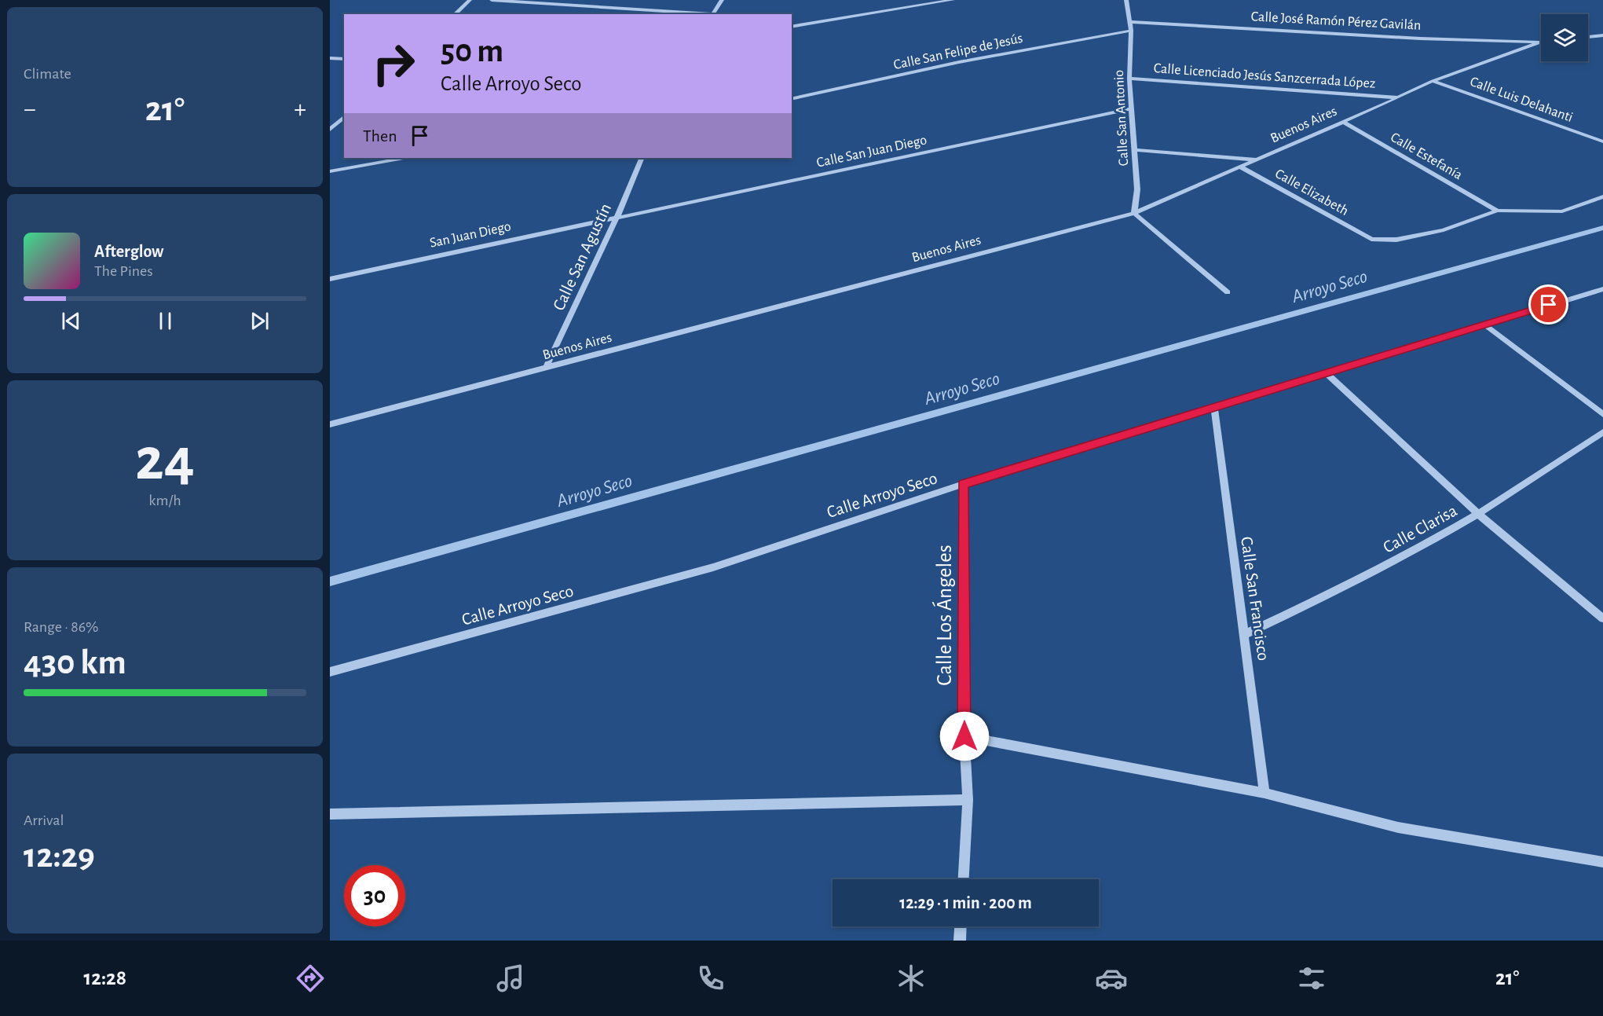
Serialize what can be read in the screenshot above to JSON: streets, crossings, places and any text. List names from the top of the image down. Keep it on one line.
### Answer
{"streets":{"street":["Calle José Ramón Pérez Gavilán","Calle San Felipe de Jesús","Calle Licenciado Jesús Sanzcerrada López","Calle Luis Delahanti","Calle San Antonio","Buenos Aires","Calle San Juan Diego","Calle Estefanía","Calle Elizabeth","San Juan Diego","Calle San Agustín","Calle Arroyo Seco","Calle Clarisa","Calle San Francisco","Calle Los Ángeles"]},"crossings":[["Calle José Ramón Pérez Gavilán","Calle San Antonio"],["Calle José Ramón Pérez Gavilán","Buenos Aires"],["Calle San Felipe de Jesús","Calle San Antonio"],["Calle Licenciado Jesús Sanzcerrada López","Calle San Antonio"],["Calle Licenciado Jesús Sanzcerrada López","Buenos Aires"],["Calle Luis Delahanti","Buenos Aires"],["Calle San Antonio","Buenos Aires"],["Calle San Antonio","Calle San Juan Diego"],["Buenos Aires","Calle Estefanía"],["Buenos Aires","Calle Elizabeth"],["Buenos Aires","Calle San Agustín"],["Calle San Juan Diego","San Juan Diego"],["Calle San Juan Diego","Calle San Agustín"],["Calle Estefanía","Calle Elizabeth"],["San Juan Diego","Calle San Agustín"],["Calle Arroyo Seco","Calle San Francisco"],["Calle Arroyo Seco","Calle Los Ángeles"],["Calle Clarisa","Calle San Francisco"]],"water":["Arroyo Seco"],"page":{"tile":["Climate",["24","km/h"],["Range · 86%","430 km"],["Arrival","12:29"]],"turn":["50 m","Calle Arroyo Seco"],"heat":["−","21°","+"],"then":"Then","song":["Afterglow","The Pines"],"limit":"30","trip":"12:29 · 1 min · 200 m","tabs":["12:28","21°"]}}
